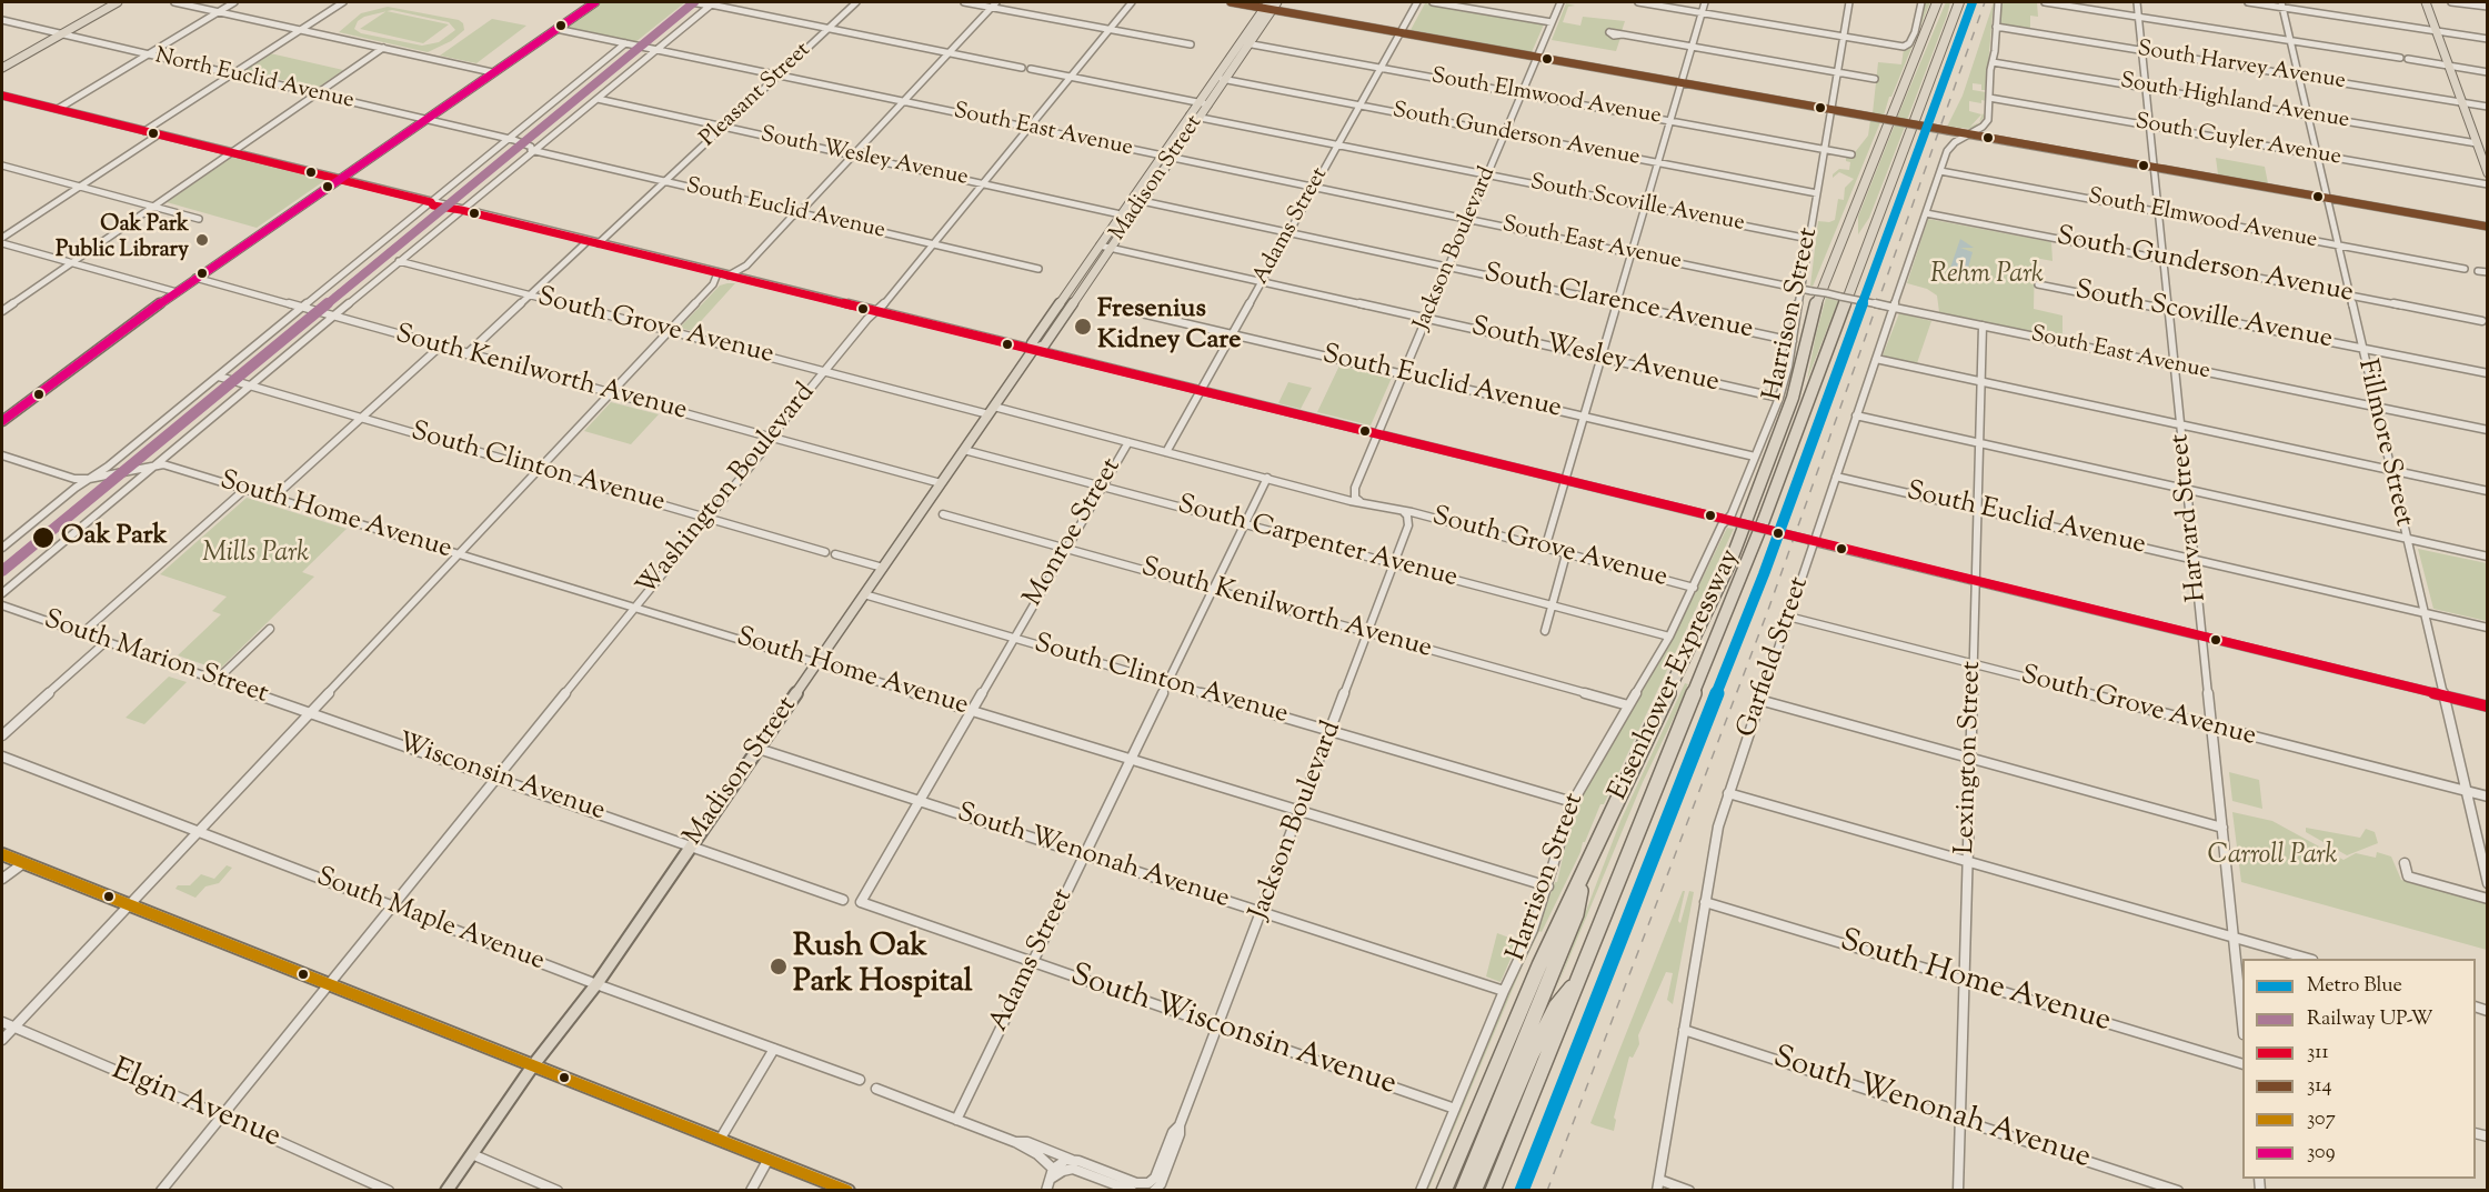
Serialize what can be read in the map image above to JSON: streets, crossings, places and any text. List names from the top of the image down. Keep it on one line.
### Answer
{"streets":{"highway":["Eisenhower Expressway"],"main road":["Madison Street"],"street":["South Harvey Avenue","North Euclid Avenue","Pleasant Street","South Elmwood Avenue","South Highland Avenue","South East Avenue","South Gunderson Avenue","South Cuyler Avenue","South Wesley Avenue","South Scoville Avenue","South Euclid Avenue","Adams Street","Jackson Boulevard","South Clarence Avenue","Harrison Street","South Grove Avenue","South Kenilworth Avenue","Fillmore Street","South Clinton Avenue","Washington Boulevard","South Home Avenue","Harvard Street","Monroe Street","South Carpenter Avenue","Garfield Street","South Marion Street","Lexington Street","Wisconsin Avenue","South Wenonah Avenue","South Maple Avenue","South Wisconsin Avenue","Elgin Avenue"]},"crossings":[["South Harvey Avenue","Fillmore Street"],["South Harvey Avenue","Harvard Street"],["South Harvey Avenue","Garfield Street"],["North Euclid Avenue","South Euclid Avenue"],["Pleasant Street","South East Avenue"],["Pleasant Street","South Wesley Avenue"],["Pleasant Street","South Euclid Avenue"],["South Elmwood Avenue","Madison Street"],["South Elmwood Avenue","Adams Street"],["South Elmwood Avenue","Jackson Boulevard"],["South Elmwood Avenue","Harrison Street"],["South Elmwood Avenue","Fillmore Street"],["South Elmwood Avenue","Harvard Street"],["South Elmwood Avenue","Garfield Street"],["South Highland Avenue","Fillmore Street"],["South Highland Avenue","Harvard Street"],["South Highland Avenue","Garfield Street"],["South East Avenue","Madison Street"],["South East Avenue","Adams Street"],["South East Avenue","Jackson Boulevard"],["South East Avenue","Harrison Street"],["South East Avenue","Fillmore Street"],["South East Avenue","Washington Boulevard"],["South East Avenue","Harvard Street"],["South East Avenue","Garfield Street"],["South East Avenue","Lexington Street"],["South Gunderson Avenue","Madison Street"],["South Gunderson Avenue","Adams Street"],["South Gunderson Avenue","Jackson Boulevard"],["South Gunderson Avenue","Harrison Street"],["South Gunderson Avenue","Fillmore Street"],["South Gunderson Avenue","Harvard Street"],["South Gunderson Avenue","Garfield Street"],["South Cuyler Avenue","Fillmore Street"],["South Cuyler Avenue","Harvard Street"],["South Cuyler Avenue","Garfield Street"],["South Wesley Avenue","Madison Street"],["South Wesley Avenue","Adams Street"],["South Wesley Avenue","Jackson Boulevard"],["South Wesley Avenue","Harrison Street"],["South Wesley Avenue","Washington Boulevard"],["Madison Street","South Scoville Avenue"],["Madison Street","South Clarence Avenue"],["Madison Street","South Grove Avenue"],["Madison Street","South Kenilworth Avenue"],["Madison Street","South Clinton Avenue"],["Madison Street","South Home Avenue"],["Madison Street","South Carpenter Avenue"],["Madison Street","Wisconsin Avenue"],["Madison Street","South Wenonah Avenue"],["Madison Street","South Maple Avenue"],["South Scoville Avenue","Adams Street"],["South Scoville Avenue","Jackson Boulevard"],["South Scoville Avenue","Harrison Street"],["South Scoville Avenue","Fillmore Street"],["South Scoville Avenue","Harvard Street"],["South Euclid Avenue","Adams Street"],["South Euclid Avenue","Jackson Boulevard"],["South Euclid Avenue","Harrison Street"],["South Euclid Avenue","Fillmore Street"],["South Euclid Avenue","Washington Boulevard"],["South Euclid Avenue","Harvard Street"],["South Euclid Avenue","Garfield Street"],["South Euclid Avenue","Lexington Street"],["Adams Street","South Clarence Avenue"],["Adams Street","South Grove Avenue"],["Adams Street","South Kenilworth Avenue"],["Adams Street","South Clinton Avenue"],["Adams Street","South Home Avenue"],["Adams Street","South Carpenter Avenue"],["Adams Street","South Wenonah Avenue"],["Adams Street","South Wisconsin Avenue"],["Jackson Boulevard","South Clarence Avenue"],["Jackson Boulevard","South Grove Avenue"],["Jackson Boulevard","South Kenilworth Avenue"],["Jackson Boulevard","South Clinton Avenue"],["Jackson Boulevard","South Home Avenue"],["Jackson Boulevard","South Carpenter Avenue"],["Jackson Boulevard","South Wenonah Avenue"],["Jackson Boulevard","South Wisconsin Avenue"],["South Clarence Avenue","Harrison Street"],["Harrison Street","South Grove Avenue"],["Harrison Street","South Kenilworth Avenue"],["Harrison Street","South Clinton Avenue"],["Harrison Street","South Home Avenue"],["Harrison Street","South Carpenter Avenue"],["Harrison Street","South Wenonah Avenue"],["Harrison Street","South Wisconsin Avenue"],["South Grove Avenue","Fillmore Street"],["South Grove Avenue","Washington Boulevard"],["South Grove Avenue","Harvard Street"],["South Grove Avenue","Monroe Street"],["South Grove Avenue","Garfield Street"],["South Grove Avenue","Lexington Street"],["South Kenilworth Avenue","Washington Boulevard"],["South Kenilworth Avenue","Monroe Street"],["South Clinton Avenue","Washington Boulevard"],["South Clinton Avenue","Monroe Street"],["Washington Boulevard","South Home Avenue"],["Washington Boulevard","Wisconsin Avenue"],["Washington Boulevard","South Maple Avenue"],["Washington Boulevard","Elgin Avenue"],["South Home Avenue","Monroe Street"],["South Home Avenue","Garfield Street"],["South Home Avenue","Lexington Street"],["Monroe Street","South Carpenter Avenue"],["Monroe Street","South Wenonah Avenue"],["Monroe Street","South Wisconsin Avenue"],["Garfield Street","South Wenonah Avenue"],["South Marion Street","Wisconsin Avenue"],["Lexington Street","South Wenonah Avenue"]],"parks":["Rehm Park","Mills Park","Carroll Park"],"places":["Oak Park Public Library","Fresenius Kidney Care","Oak Park","Rush Oak Park Hospital"],"lines":["metro line Blue","rail line UP-W","transit line 314","transit line 309","transit line 311","transit line 307"],"legend":["Metro Blue","Railway UP-W","311","314","307","309"]}
